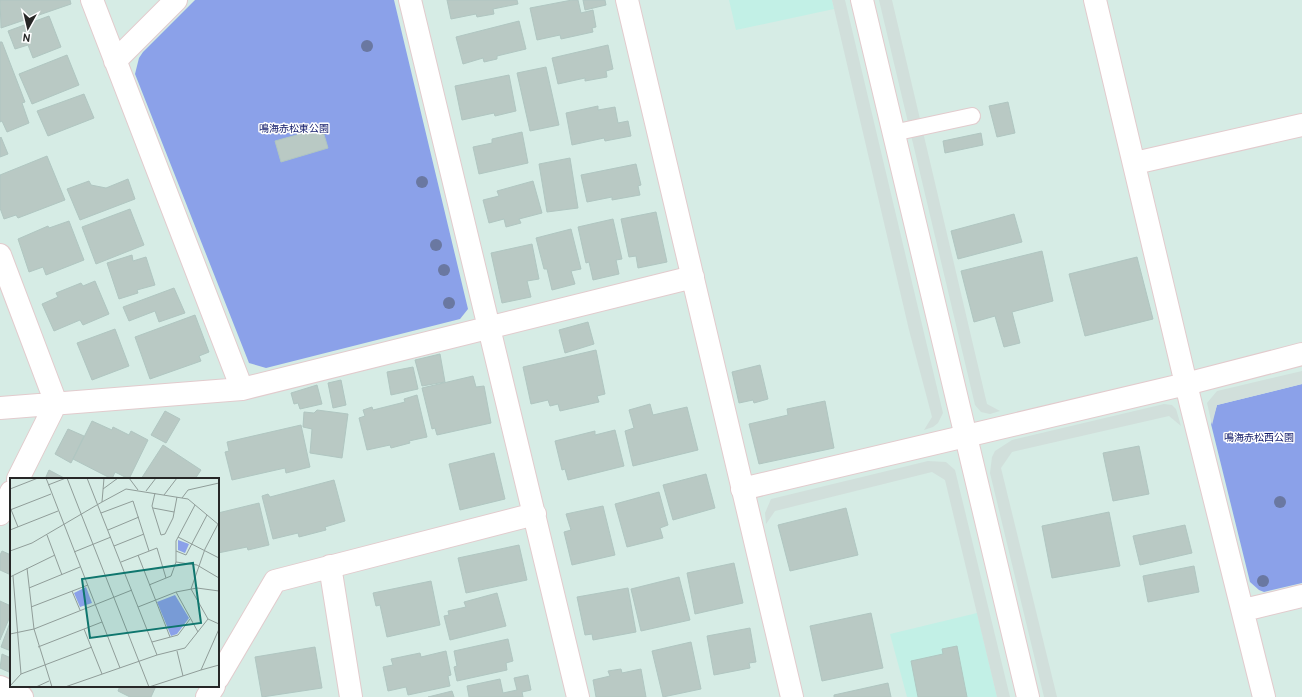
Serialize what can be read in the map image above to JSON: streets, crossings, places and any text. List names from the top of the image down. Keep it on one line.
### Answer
{"parks":["鳴海赤松東公園","鳴海赤松西公園"],"north":"bottom"}
